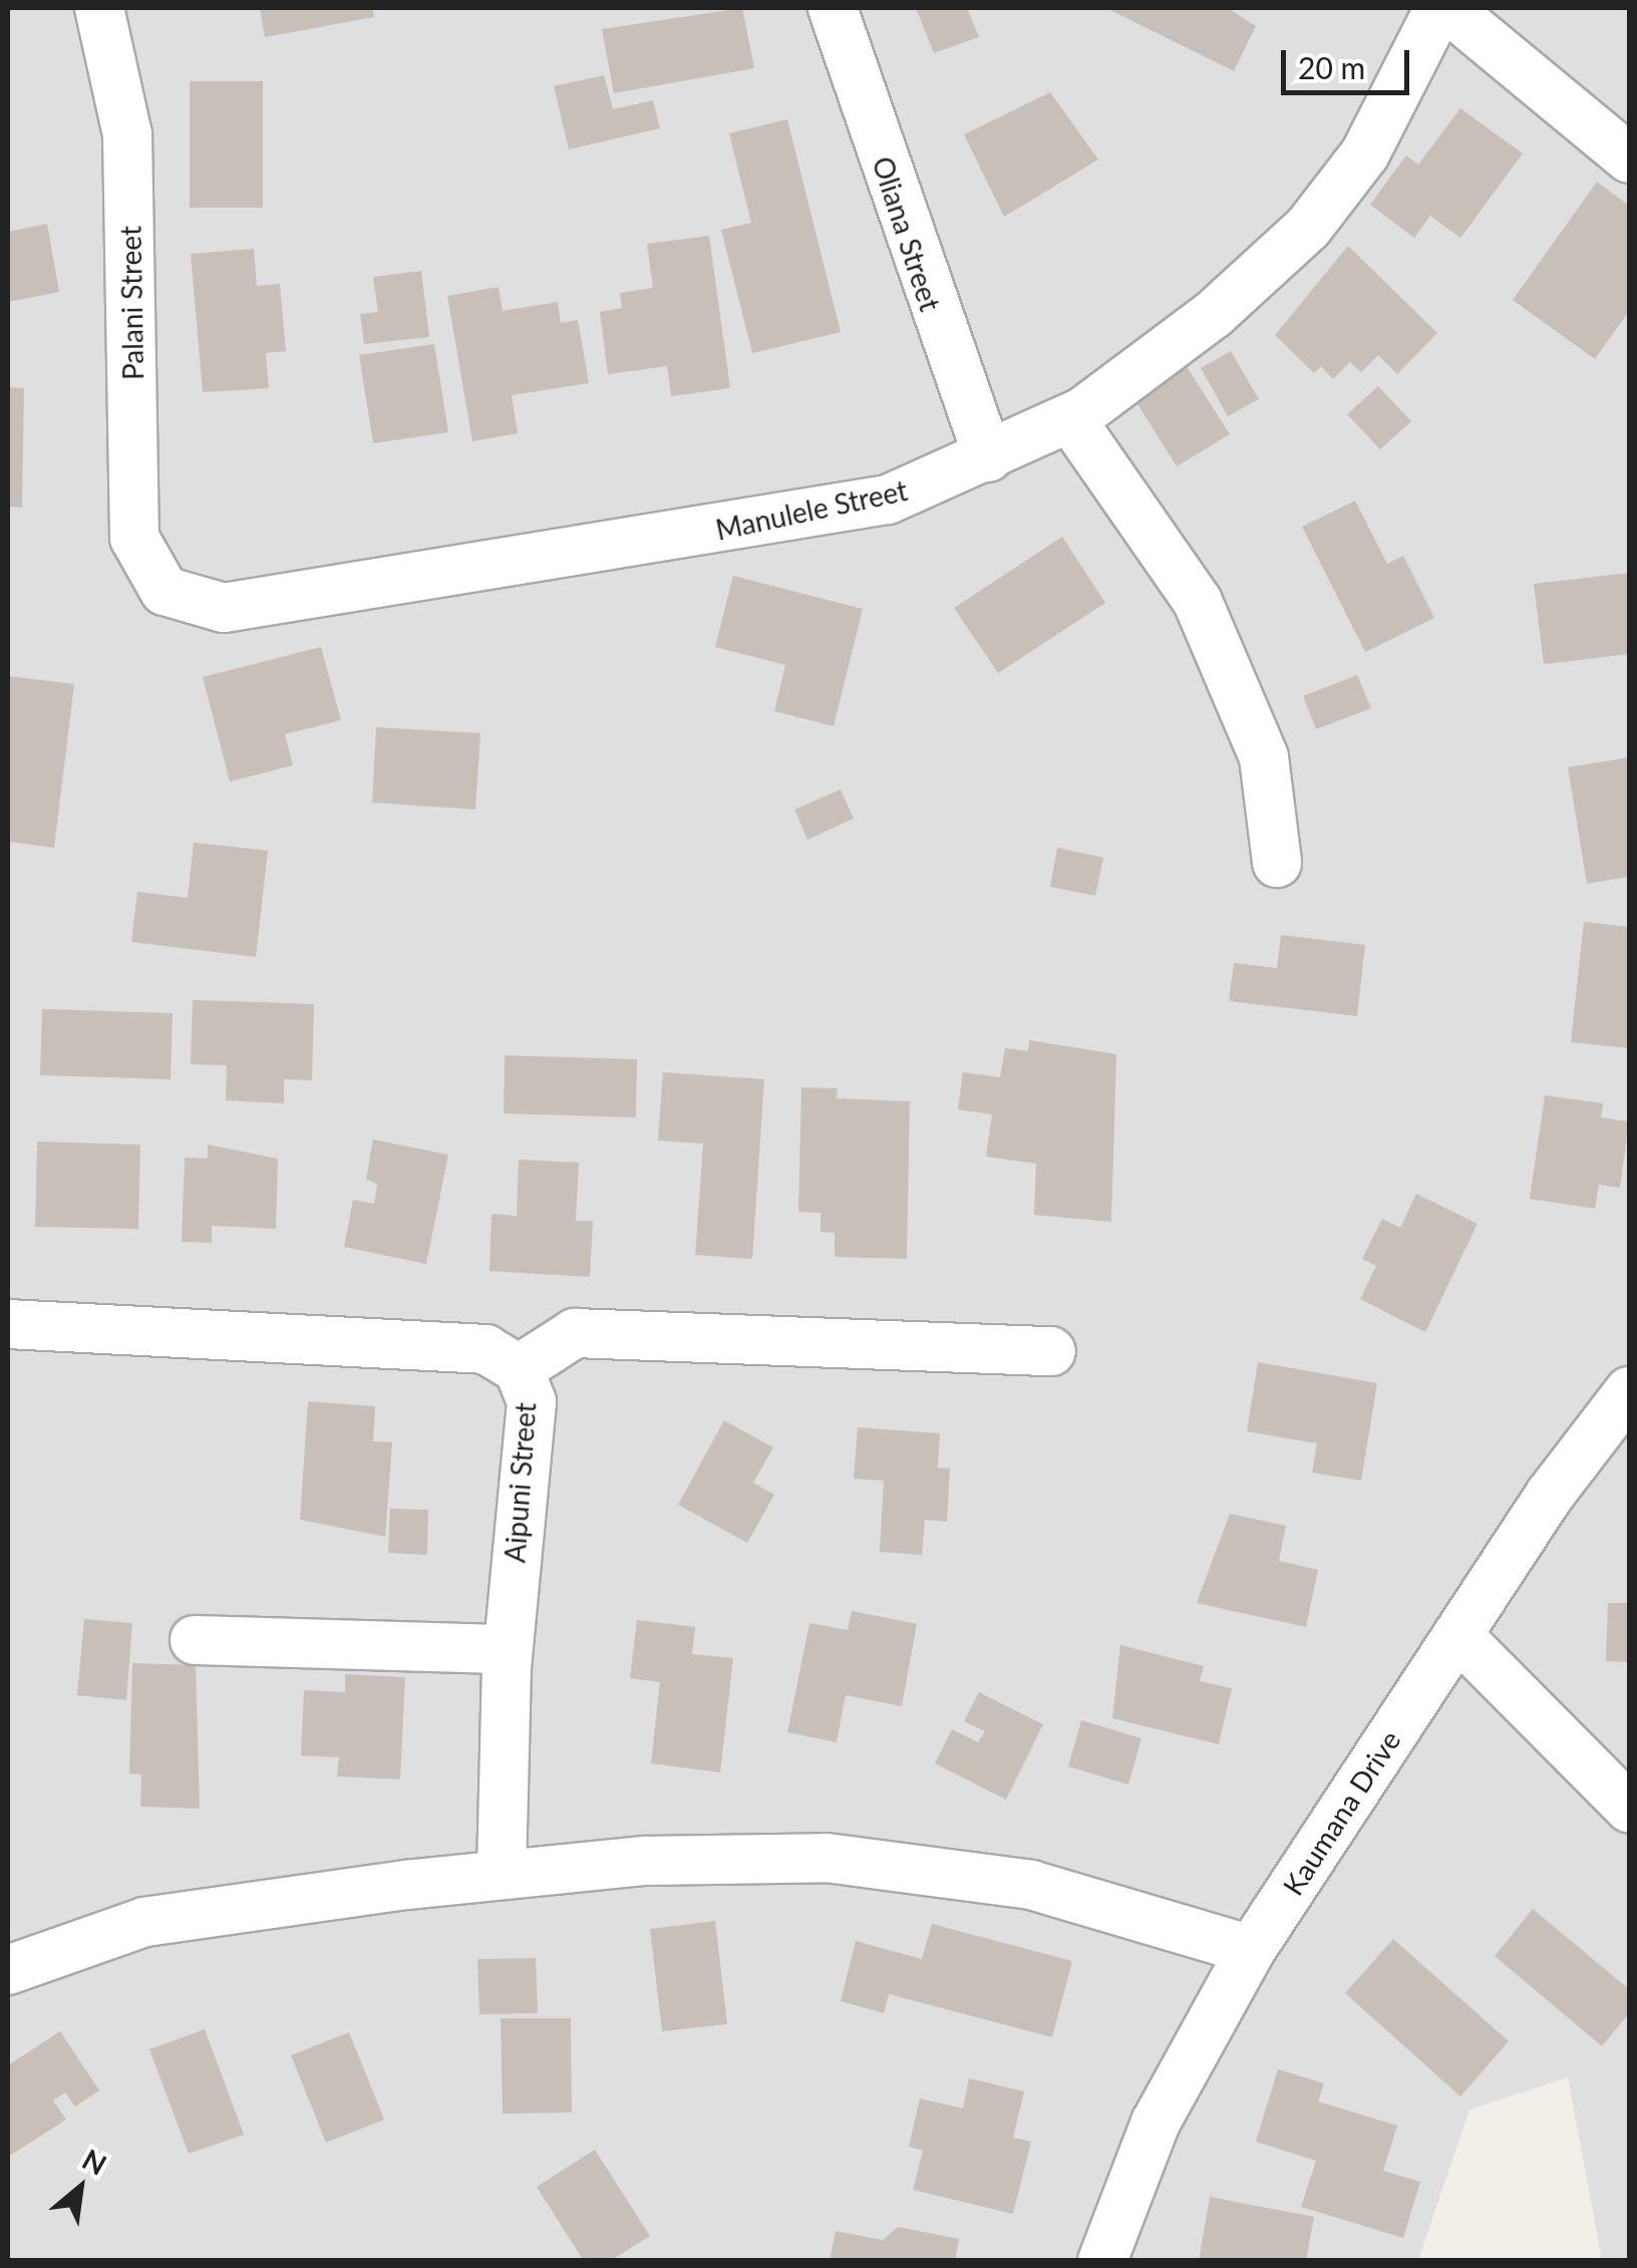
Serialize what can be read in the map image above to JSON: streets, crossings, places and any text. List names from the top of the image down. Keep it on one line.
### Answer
{"streets":{"street":["Oliana Street","Palani Street","Manulele Street","Aipuni Street","Kaumana Drive"]},"crossings":[["Oliana Street","Manulele Street"],["Palani Street","Manulele Street"]],"scale_bar":"20 m","north":"top right"}
